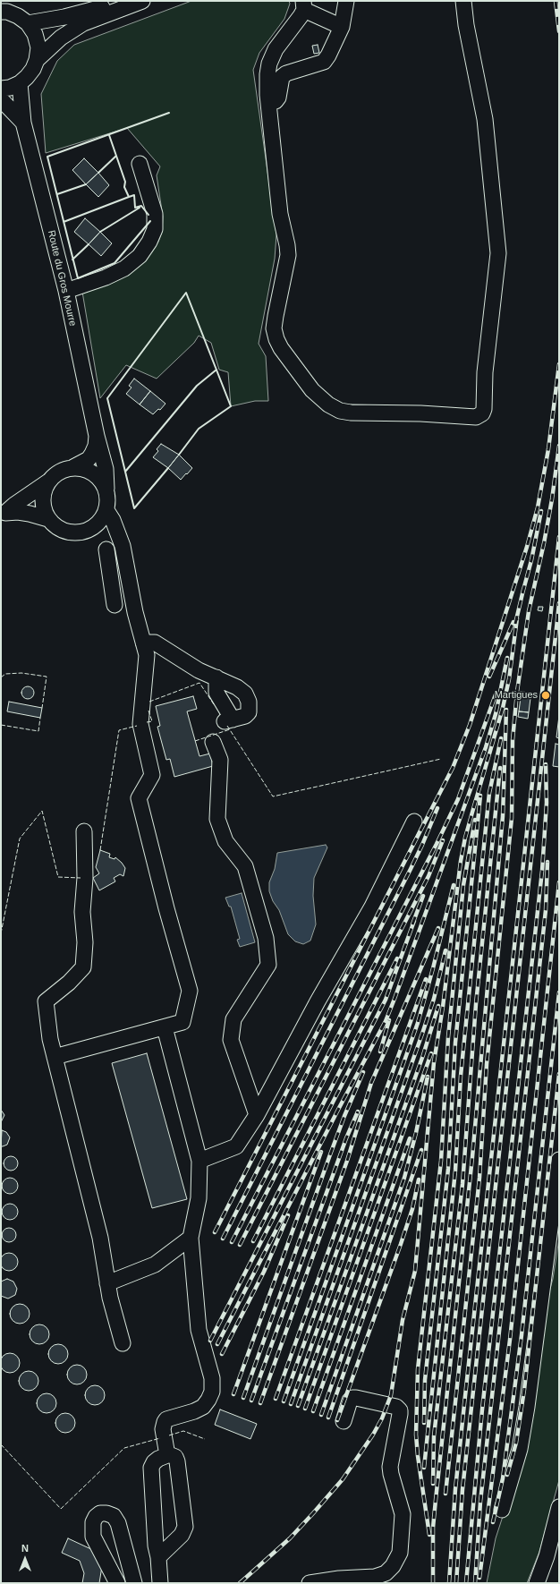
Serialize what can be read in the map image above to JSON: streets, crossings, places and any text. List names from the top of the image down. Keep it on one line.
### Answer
{"streets":{"street":["Route du Gros Mourre"]},"places":["Martigues"],"north":"top"}
